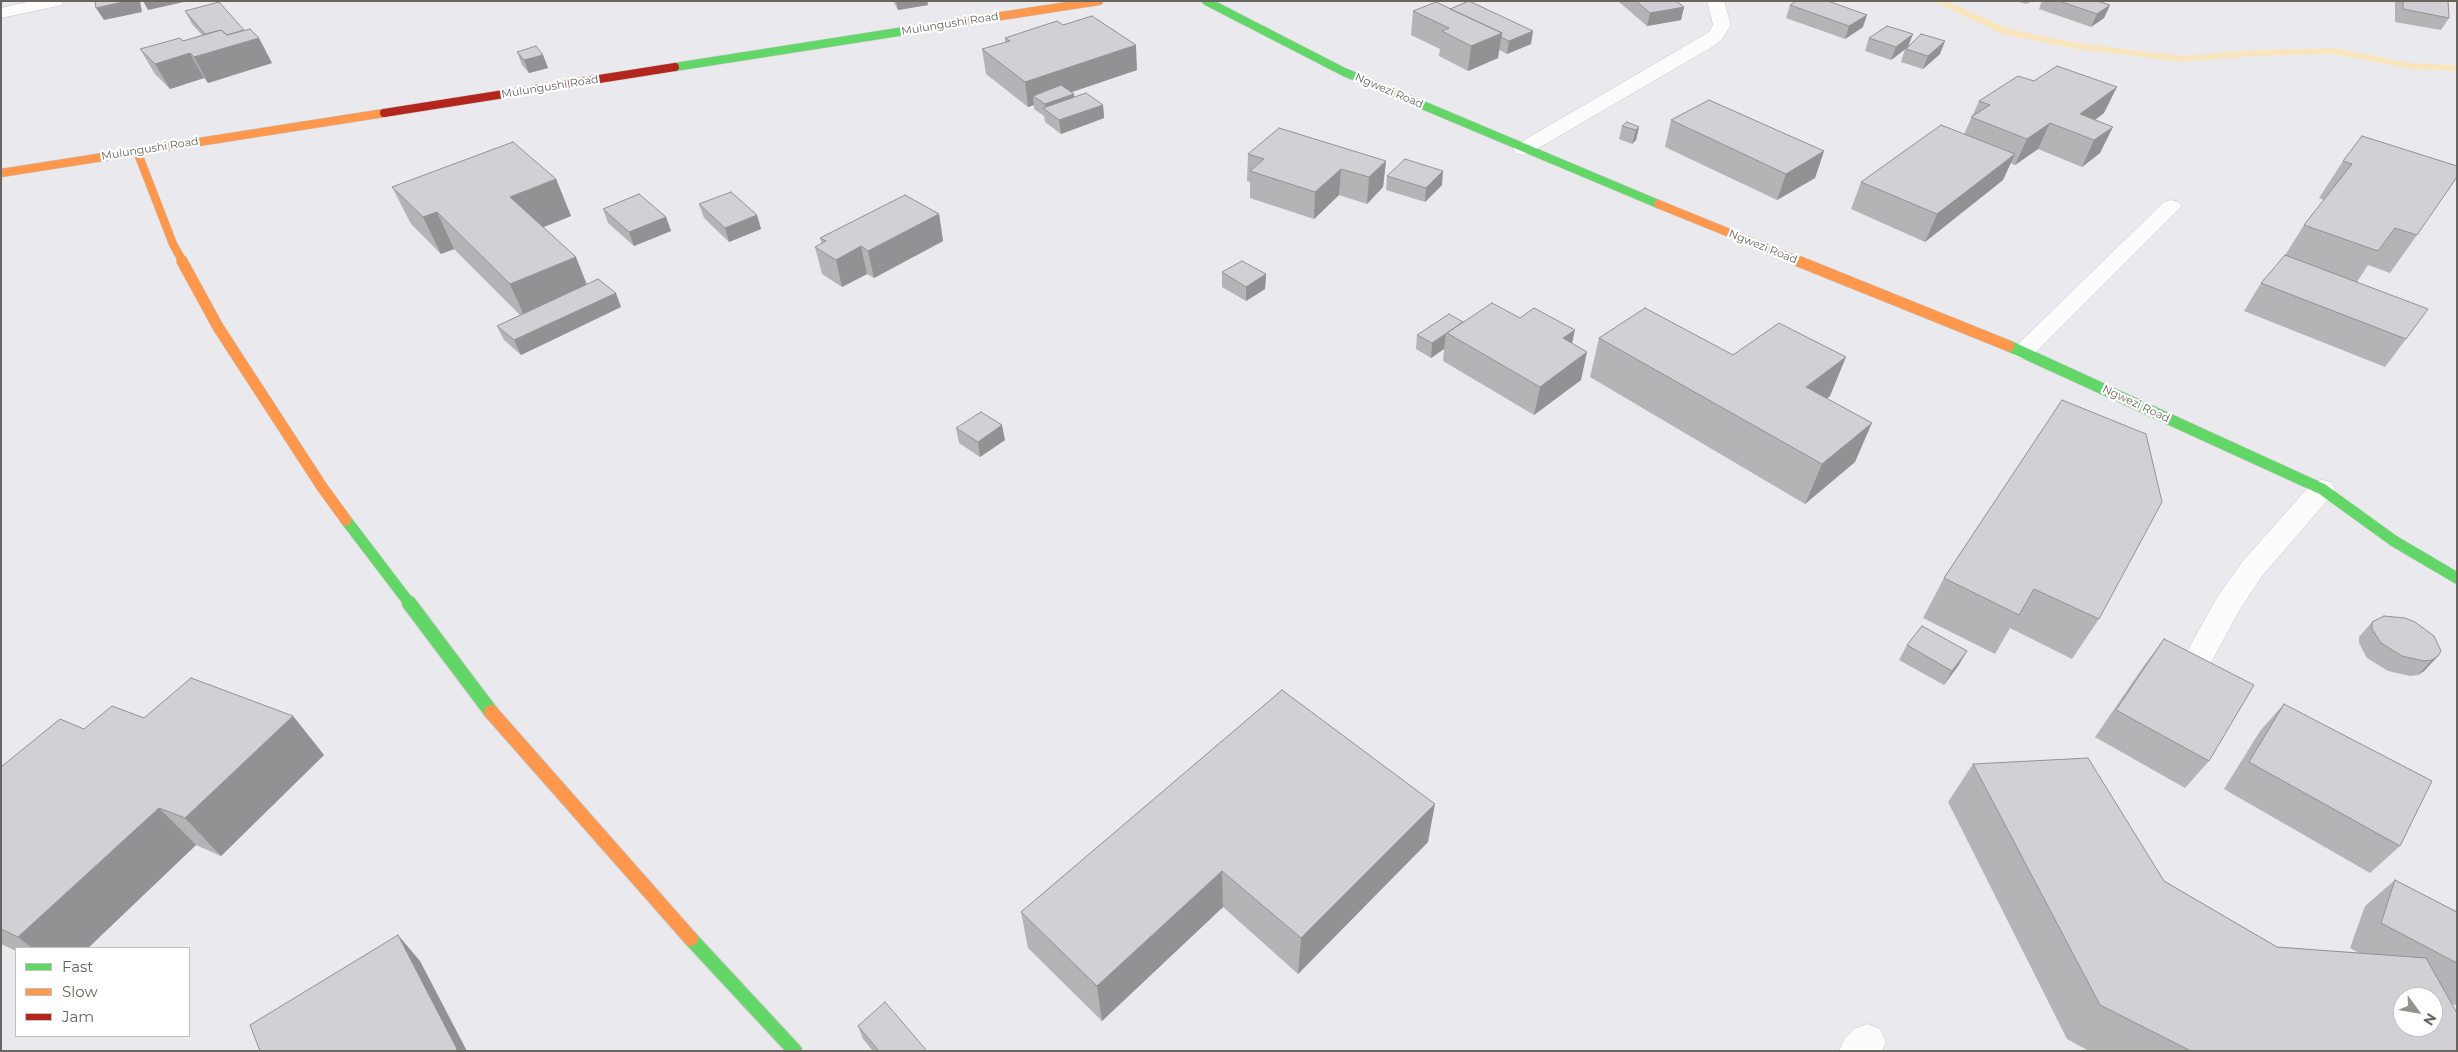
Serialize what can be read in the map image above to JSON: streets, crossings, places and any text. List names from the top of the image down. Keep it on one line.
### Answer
{"streets":{"street":["Mulungushi Road","Ngwezi Road"]},"legend":["Fast","Slow","Jam"],"north":"bottom right"}
